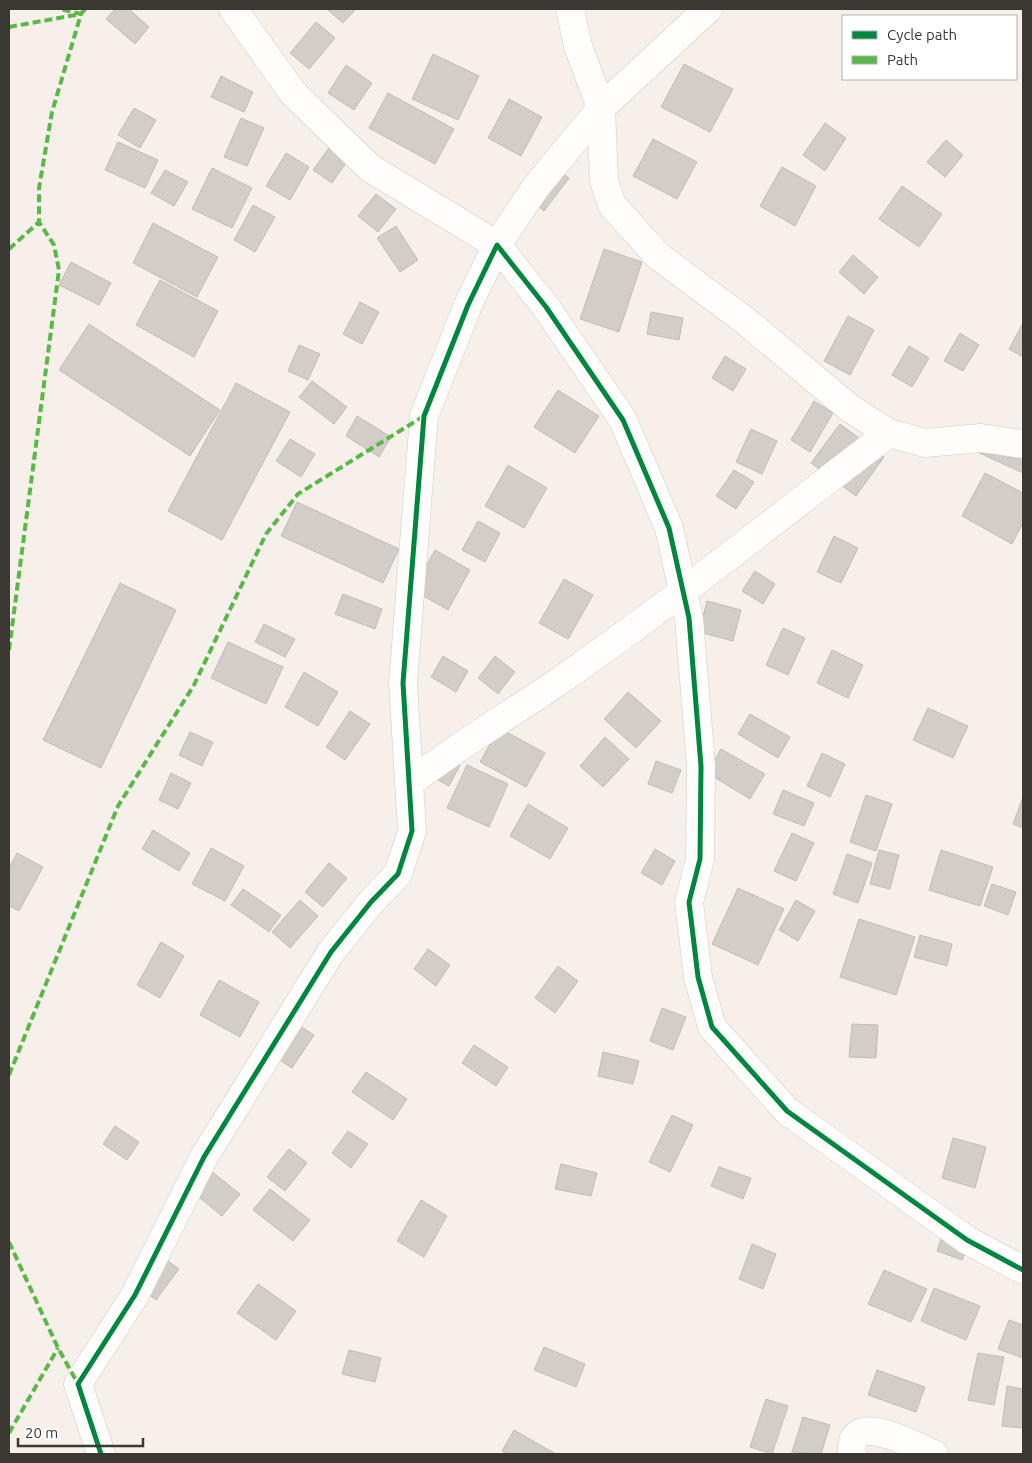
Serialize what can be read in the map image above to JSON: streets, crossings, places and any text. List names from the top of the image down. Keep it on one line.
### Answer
{"legend":["Cycle path","Path"],"scale_bar":"20 m"}
